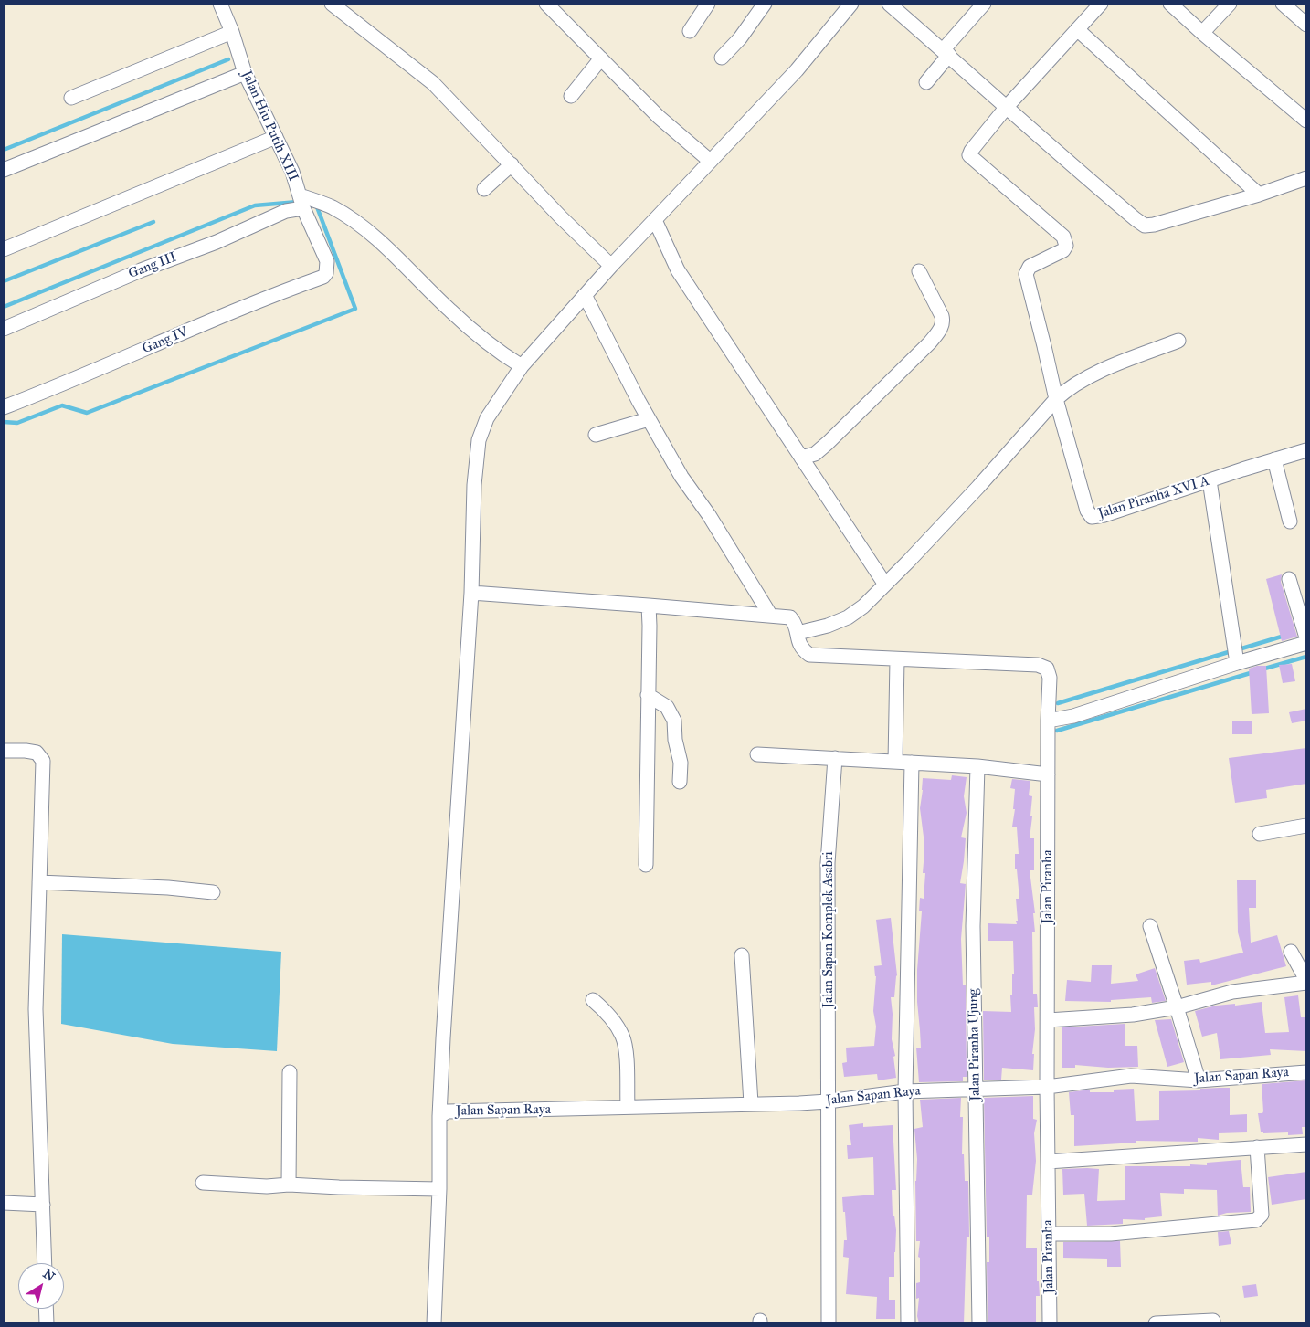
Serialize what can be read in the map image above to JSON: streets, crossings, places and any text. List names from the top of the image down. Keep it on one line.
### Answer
{"streets":{"street":["Jalan Hiu Putih XIII","Gang III","Gang IV","Jalan Piranha XVI A","Jalan Piranha","Jalan Sapan Komplek Asabri","Jalan Piranha Ujung","Jalan Sapan Raya"]},"crossings":[["Jalan Hiu Putih XIII","Gang III"],["Jalan Hiu Putih XIII","Gang IV"],["Jalan Piranha","Jalan Sapan Raya"],["Jalan Sapan Komplek Asabri","Jalan Sapan Raya"],["Jalan Piranha Ujung","Jalan Sapan Raya"]],"north":"top right"}
